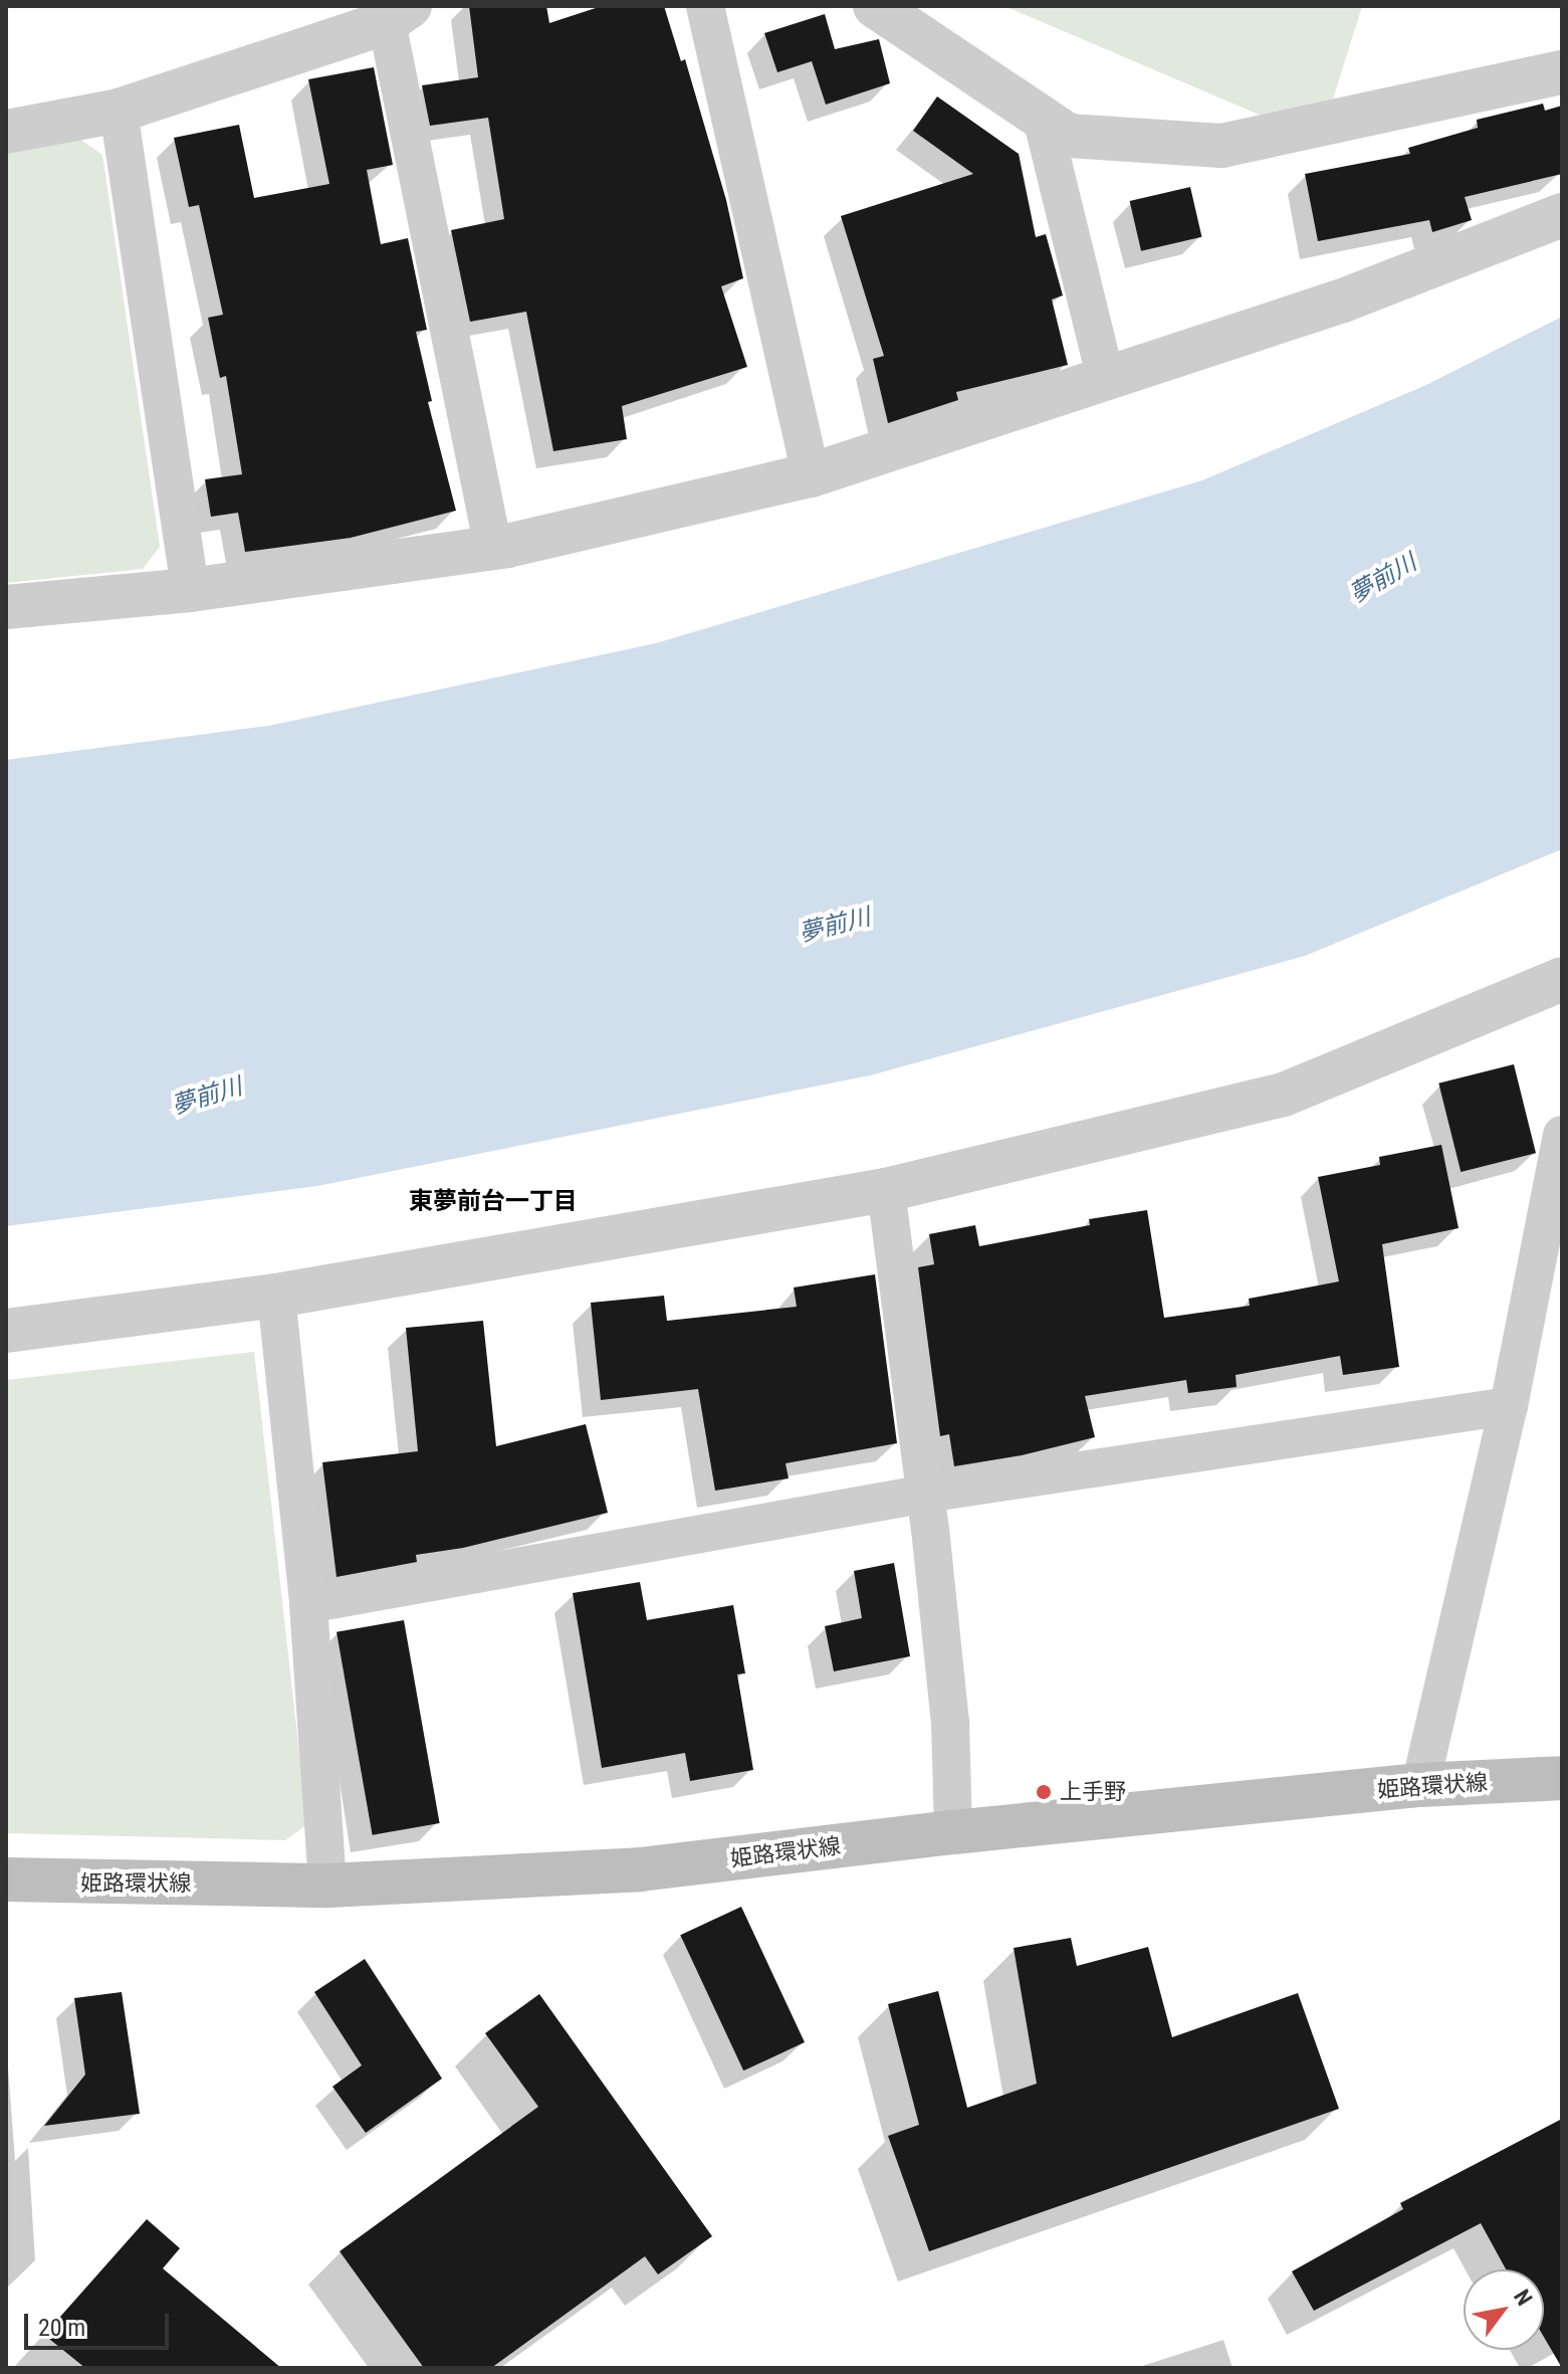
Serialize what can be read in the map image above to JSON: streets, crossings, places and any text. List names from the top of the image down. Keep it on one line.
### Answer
{"streets":{"main road":["姫路環状線"]},"districts":["東夢前台一丁目"],"water":["夢前川"],"places":["上手野"],"scale_bar":"20 m","north":"top right"}
